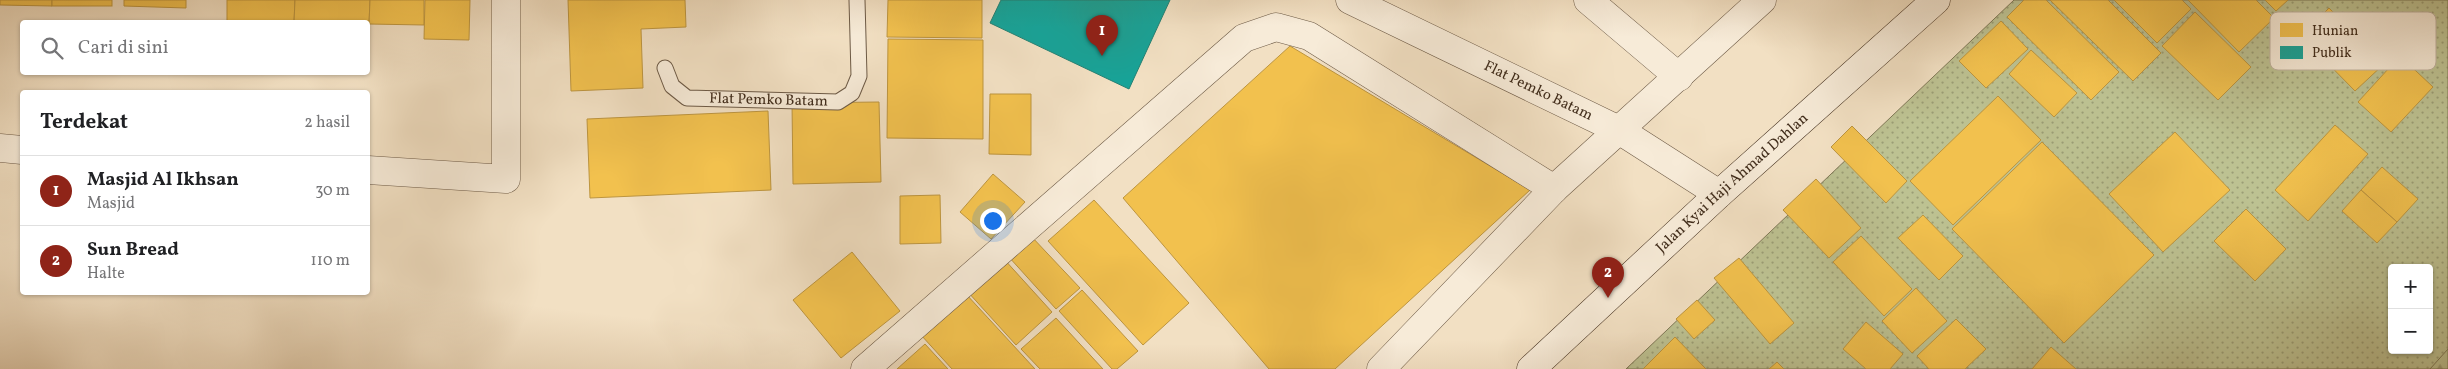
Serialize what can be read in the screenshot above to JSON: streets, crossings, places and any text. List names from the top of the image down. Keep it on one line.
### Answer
{"streets":{"street":["Flat Pemko Batam","Jalan Kyai Haji Ahmad Dahlan"]},"crossings":[["Flat Pemko Batam","Jalan Kyai Haji Ahmad Dahlan"]],"legend":["Hunian","Publik"],"page":{"pins":["1","2"],"search":"Cari di sini","heading":["Terdekat","2 hasil"],"list":[{"mark":"1","name":"Masjid Al Ikhsan","note":"Masjid","value":"30 m"},{"mark":"2","name":"Sun Bread","note":"Halte","value":"110 m"}],"map_buttons":["+","−"]}}
